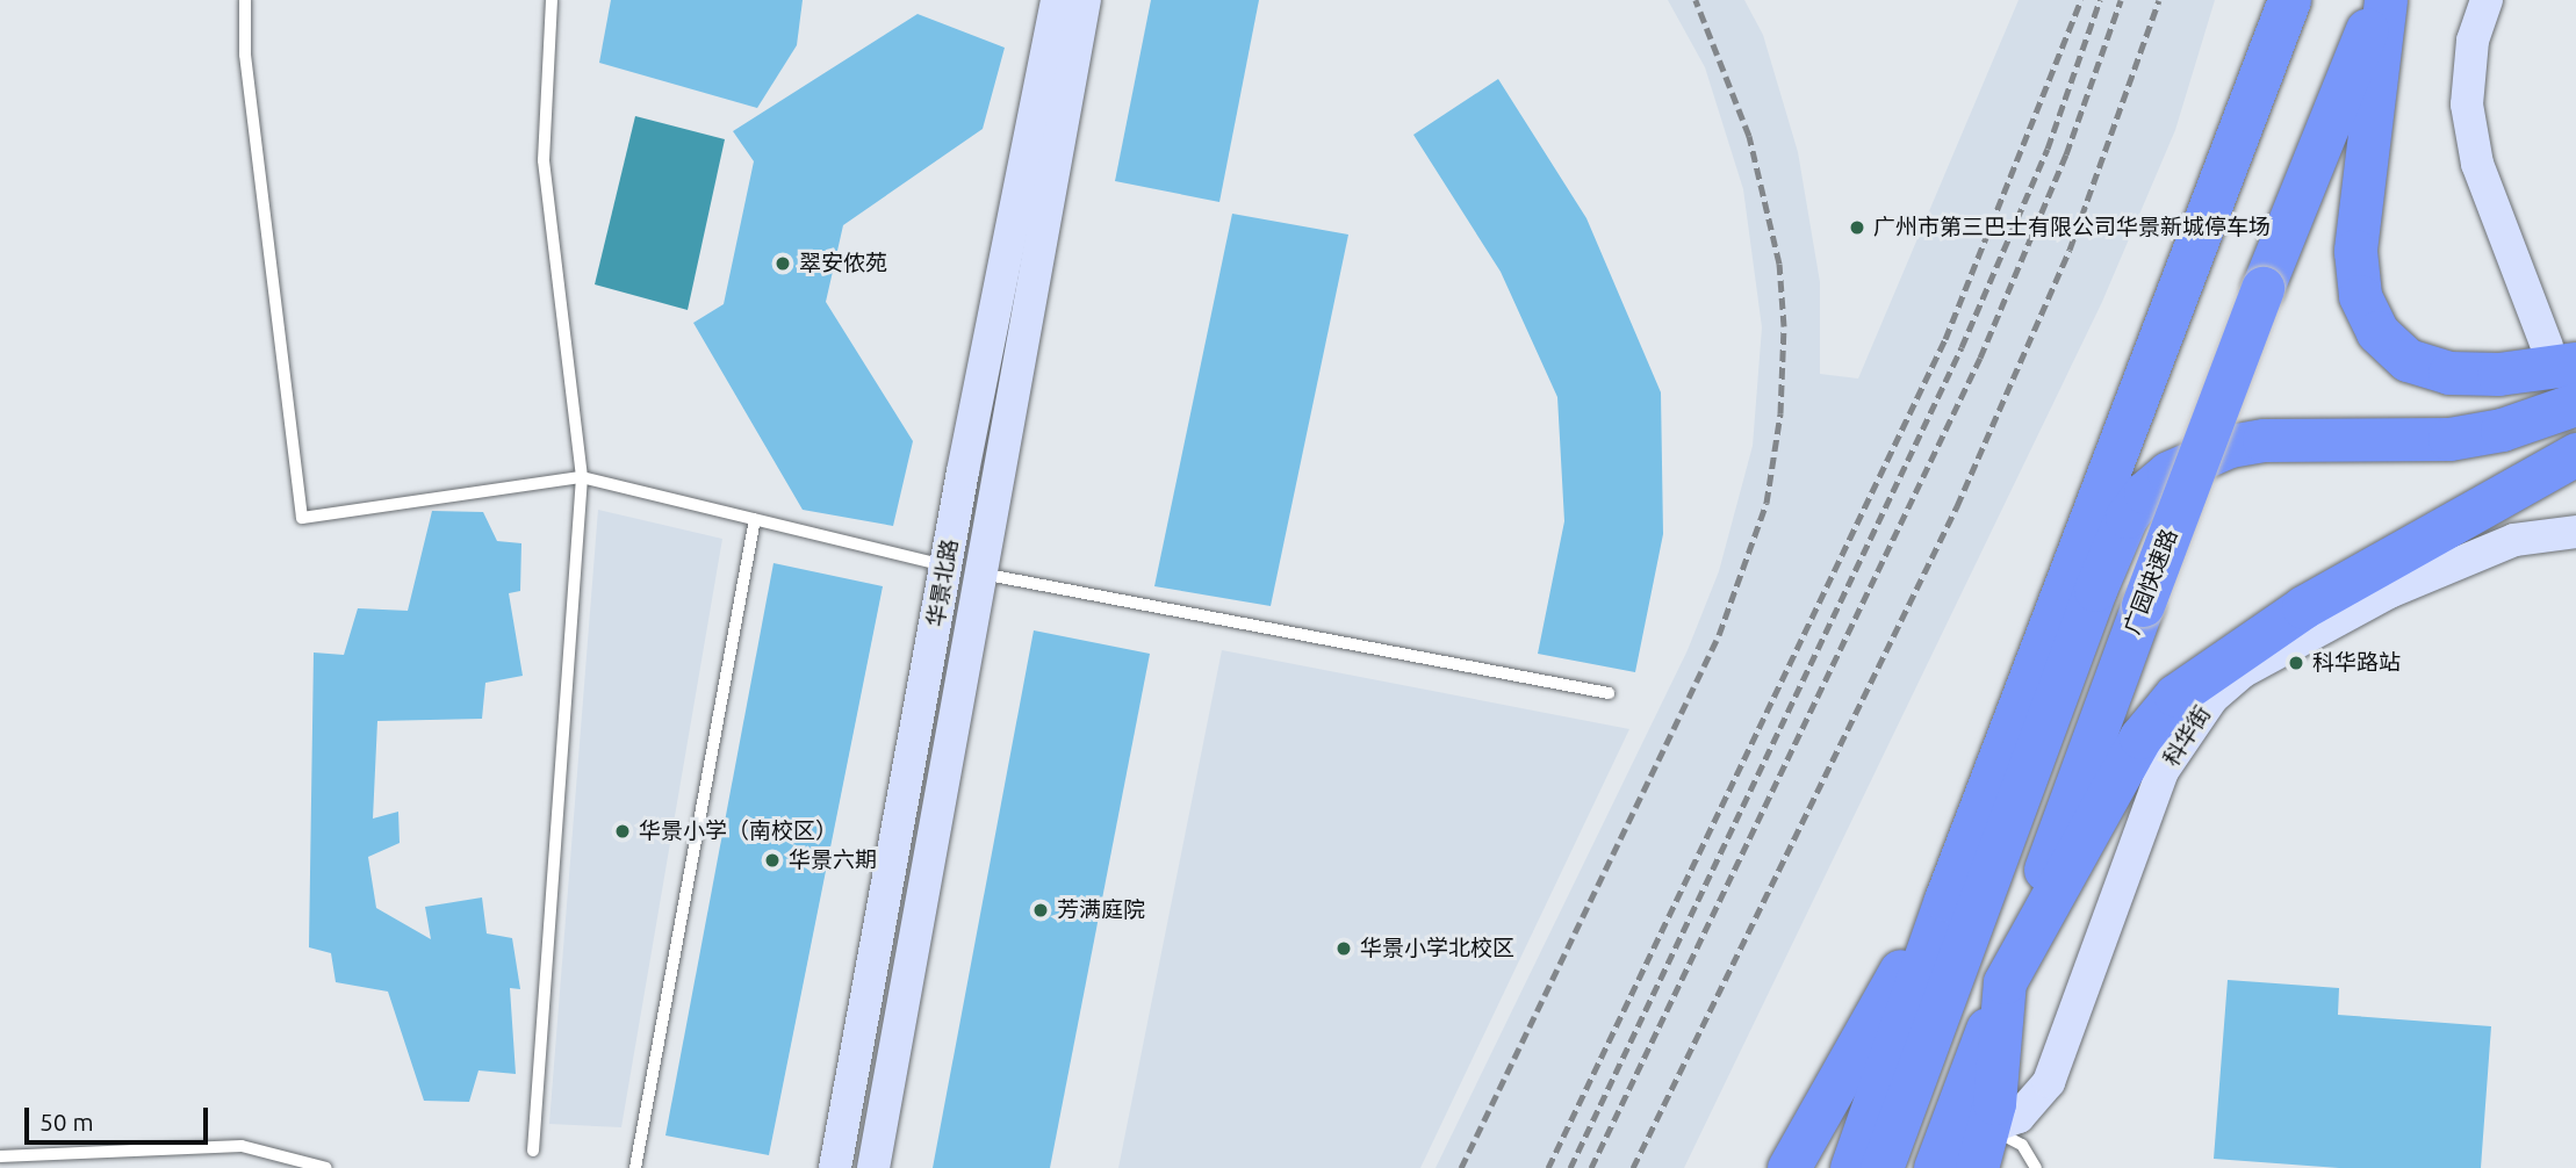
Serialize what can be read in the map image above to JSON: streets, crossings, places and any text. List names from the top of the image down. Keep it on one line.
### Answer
{"streets":{"highway":["广园快速路"],"street":["华景北路","科华街"]},"places":["广州市第三巴士有限公司华景新城停车场","翠安侬苑","科华路站","华景小学（南校区）","华景六期","芳满庭院","华景小学北校区"],"scale_bar":"50 m"}
